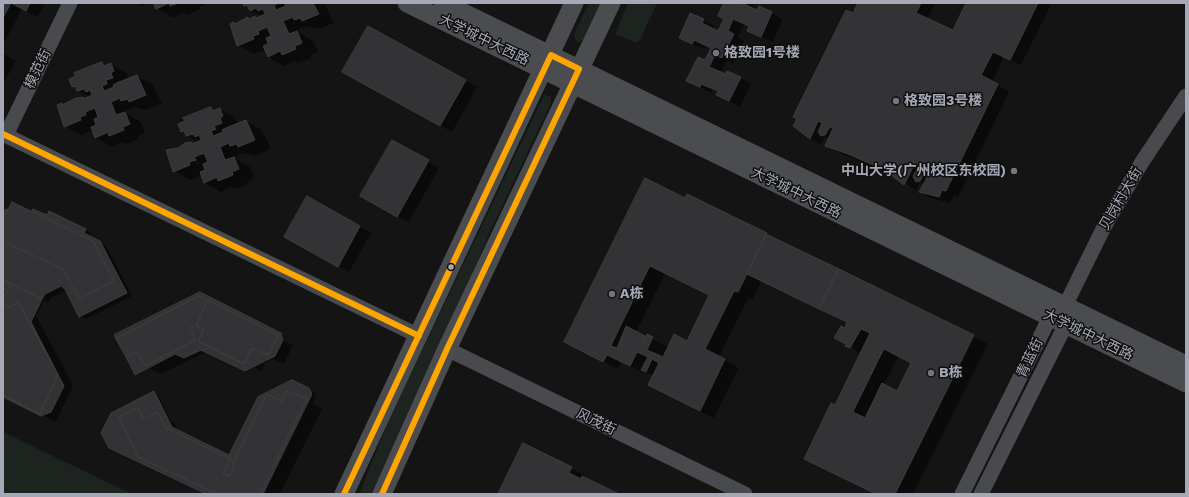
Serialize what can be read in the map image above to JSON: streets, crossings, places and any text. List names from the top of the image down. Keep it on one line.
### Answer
{"streets":{"main road":["大学城中大西路"],"street":["模范街","贝岗村大街","青蓝街","风茂街"]},"crossings":[["大学城中大西路","贝岗村大街"],["大学城中大西路","青蓝街"],["贝岗村大街","青蓝街"]],"places":["格致园1号楼","格致园3号楼","中山大学(广州校区东校园)","A栋","B栋"]}
